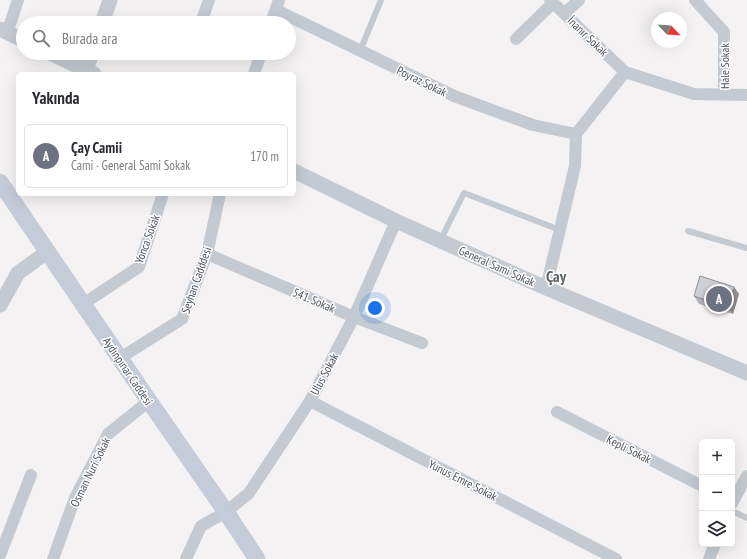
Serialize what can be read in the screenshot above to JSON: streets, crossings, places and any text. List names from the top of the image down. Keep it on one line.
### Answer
{"streets":{"main road":["Aydınpınar Caddesi"],"street":["İnanır Sokak","Hale Sokak","Poyraz Sokak","Yonca Sokak","General Sami Sokak","Seyhan Cadddesi","541. Sokak","Ulus Sokak","Kepli Sokak","Osman Nuri Sokak","Yunus Emre Sokak"]},"crossings":[["Yonca Sokak","Aydınpınar Caddesi"],["General Sami Sokak","Ulus Sokak"],["Seyhan Cadddesi","541. Sokak"],["Seyhan Cadddesi","Aydınpınar Caddesi"],["541. Sokak","Ulus Sokak"],["Aydınpınar Caddesi","Ulus Sokak"],["Aydınpınar Caddesi","Osman Nuri Sokak"],["Ulus Sokak","Yunus Emre Sokak"]],"districts":["Çay"],"north":"bottom right","page":{"search":"Burada ara","heading":"Yakında","list":[{"mark":"A","name":"Çay Camii","note":"Cami · General Sami Sokak","value":"170 m"}],"pins":"A","map_buttons":["+","−"]}}
